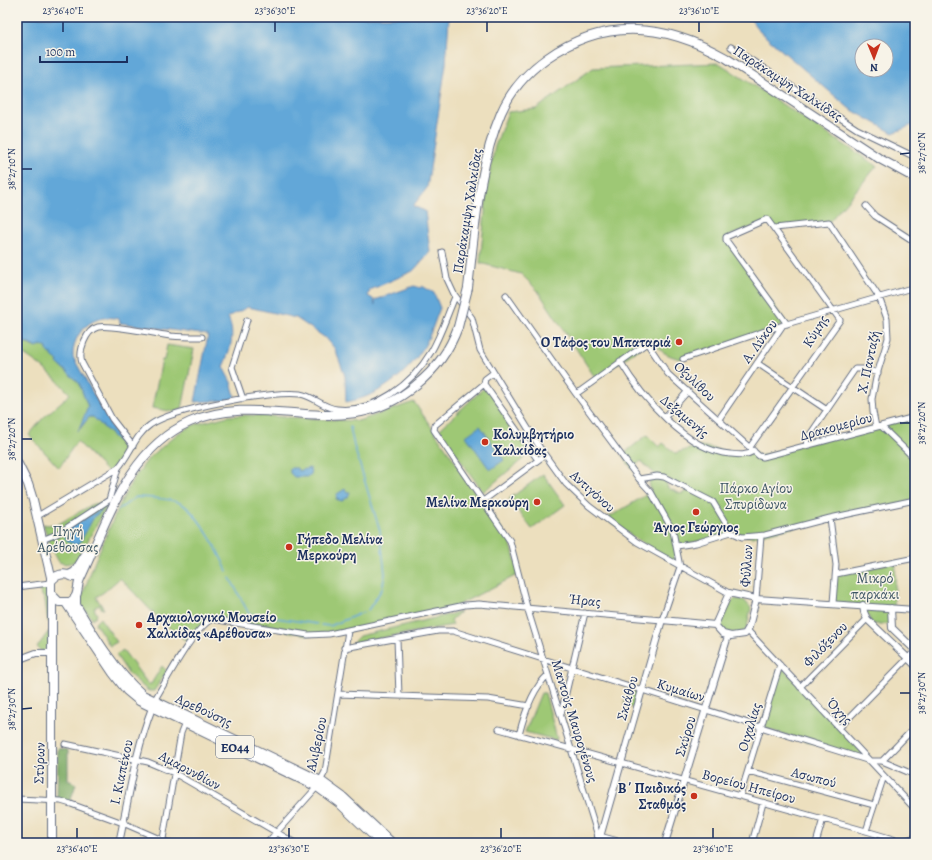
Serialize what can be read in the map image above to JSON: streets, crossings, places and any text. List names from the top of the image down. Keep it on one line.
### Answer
{"streets":{"main road":["Παράκαμψη Χαλκίδας","Αρεθούσης","ΕΟ44","Στύρων"],"street":["Κύμης","Α. Λύκου","Χ. Πανταζή","Οξυλίθου","Δεξαμενής","Δρακομερίου","Αντιγόνου","Φύλλων","Ήρας","Φιλόξενου","Κυμαίων","Σκιάθου","Όχης","Μαντούς Μαυρογένους","Οιχαλίας","Σκύρου","Αλιβερίου","Αμαρυνθίων","Ι. Κιαπέκου","Ασωπού","Βορείου Ηπείρου"]},"crossings":[["Παράκαμψη Χαλκίδας","Αρεθούσης"],["Παράκαμψη Χαλκίδας","ΕΟ44"],["Παράκαμψη Χαλκίδας","Στύρων"],["Κύμης","Α. Λύκου"],["Κύμης","Χ. Πανταζή"],["Κύμης","Οξυλίθου"],["Κύμης","Δεξαμενής"],["Α. Λύκου","Χ. Πανταζή"],["Α. Λύκου","Οξυλίθου"],["Χ. Πανταζή","Δρακομερίου"],["Οξυλίθου","Δεξαμενής"],["Οξυλίθου","Δρακομερίου"],["Αντιγόνου","Σκιάθου"],["Ήρας","Σκιάθου"],["Ήρας","Αρεθούσης"],["Ήρας","Μαντούς Μαυρογένους"],["Ήρας","Αλιβερίου"],["Ήρας","Ι. Κιαπέκου"],["Φιλόξενου","Όχης"],["Κυμαίων","Σκιάθου"],["Κυμαίων","Όχης"],["Κυμαίων","Μαντούς Μαυρογένους"],["Κυμαίων","Οιχαλίας"],["Κυμαίων","Σκύρου"],["Κυμαίων","Αλιβερίου"],["Σκιάθου","Μαντούς Μαυρογένους"],["Σκιάθου","Βορείου Ηπείρου"],["Αρεθούσης","Αλιβερίου"],["Αρεθούσης","ΕΟ44"],["Αρεθούσης","Στύρων"],["Αρεθούσης","Ι. Κιαπέκου"],["Όχης","Οιχαλίας"],["Μαντούς Μαυρογένους","Βορείου Ηπείρου"],["Οιχαλίας","Ασωπού"],["Οιχαλίας","Βορείου Ηπείρου"],["Σκύρου","Βορείου Ηπείρου"],["Αλιβερίου","Αμαρυνθίων"],["ΕΟ44","Στύρων"],["Αμαρυνθίων","Ι. Κιαπέκου"]],"parks":["Πάρκο Αγίου Σπυρίδωνα","Πηγή Αρέθουσας","Μικρό παρκάκι"],"places":["Ο Τάφος του Μπαταριά","Κολυμβητήριο Χαλκίδας","Μελίνα Μερκούρη","Άγιος Γεώργιος","Γήπεδο Μελίνα Μερκούρη","Αρχαιολογικό Μουσείο Χαλκίδας «Αρέθουσα»","Β΄ Παιδικός Σταθμός"],"scale_bar":"100 m","north":"bottom","coordinates":["23°36'40\"E","23°36'30\"E","23°36'20\"E","23°36'10\"E","38°27'10\"N","38°27'20\"N","38°27'30\"N"]}
